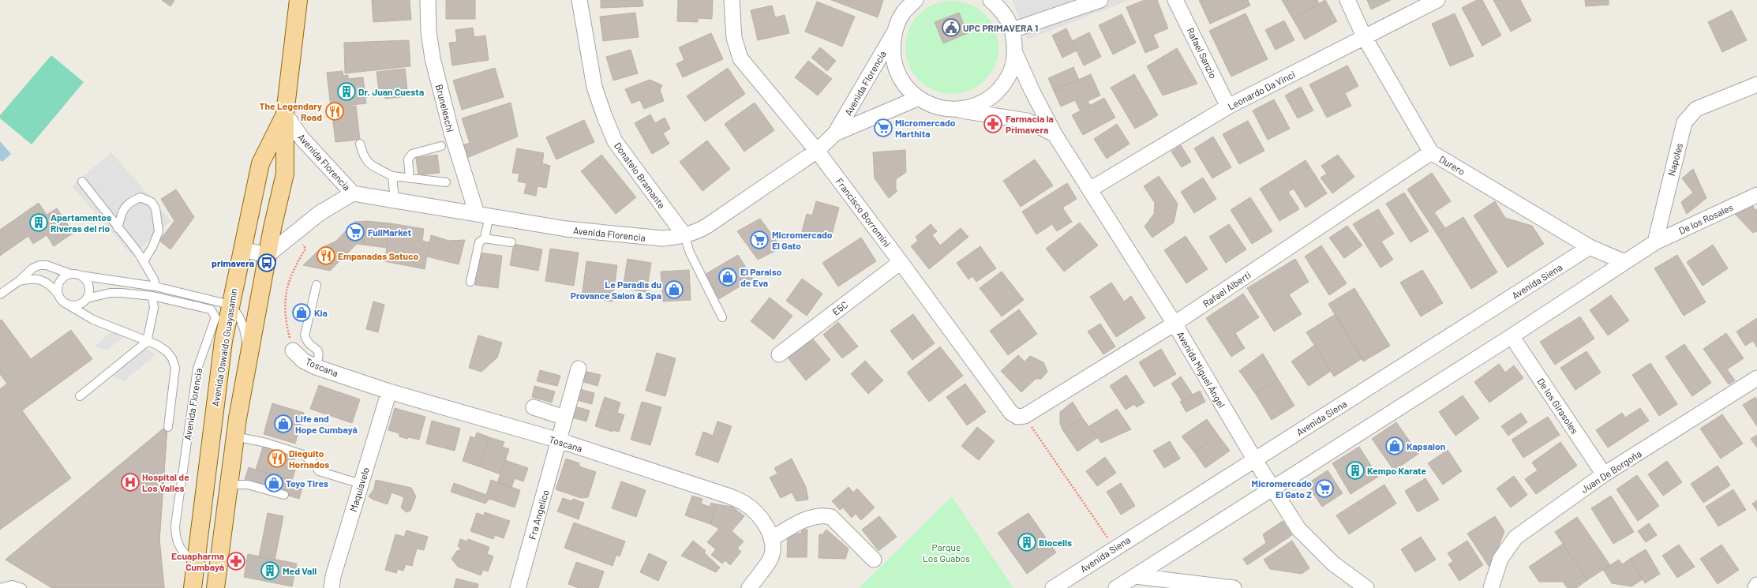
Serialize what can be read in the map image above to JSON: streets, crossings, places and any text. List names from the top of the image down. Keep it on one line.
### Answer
{"streets":{"main road":["Avenida Oswaldo Guayasamín"],"street":["Rafael Sanzio","Avenida Florencia","Leonardo Da Vinci","Bruneleschi","Napoles","Durero","Donatelo Bramante","Francisco Borromini","De los Rosales","Avenida Siena","Rafael Alberti","E5C","Toscana","Avenida Miguel Ángel","De los Girasoles","Juan De Borgoña","Maquiavelo","Fra Angelico"]},"crossings":[["Rafael Sanzio","Leonardo Da Vinci"],["Avenida Florencia","Bruneleschi"],["Avenida Florencia","Donatelo Bramante"],["Avenida Florencia","Francisco Borromini"],["Avenida Florencia","Avenida Oswaldo Guayasamín"],["Leonardo Da Vinci","Durero"],["Leonardo Da Vinci","Avenida Miguel Ángel"],["Napoles","De los Rosales"],["Durero","Avenida Siena"],["Durero","Rafael Alberti"],["Francisco Borromini","Rafael Alberti"],["Francisco Borromini","E5C"],["Avenida Siena","Avenida Miguel Ángel"],["Rafael Alberti","Avenida Miguel Ángel"],["Toscana","Maquiavelo"],["Toscana","Fra Angelico"],["De los Girasoles","Juan De Borgoña"]],"parks":["Parque Los Guabos"],"places":{"public building":["UPC PRIMAVERA 1"],"building":["Dr. Juan Cuesta","Apartamentos Riveras del rio","Kempo Karate","Biocells","Med Vall"],"restaurant":["The Legendary Road","Empanadas Satuco","Dieguito Hornados"],"pharmacy":["Farmacia la Primavera","Ecuapharma Cumbayá"],"supermarket":["Micromercado Marthita","FullMarket","Micromercado El Gato","Micromercado El Gato Z"],"bus stop":["primavera"],"shop":["El Paraiso de Eva","Le Paradis du Provance Salon & Spa","Kia","Life and Hope Cumbayá","Kapsalon","Toyo Tires"],"hospital":["Hospital de Los Valles"]}}
